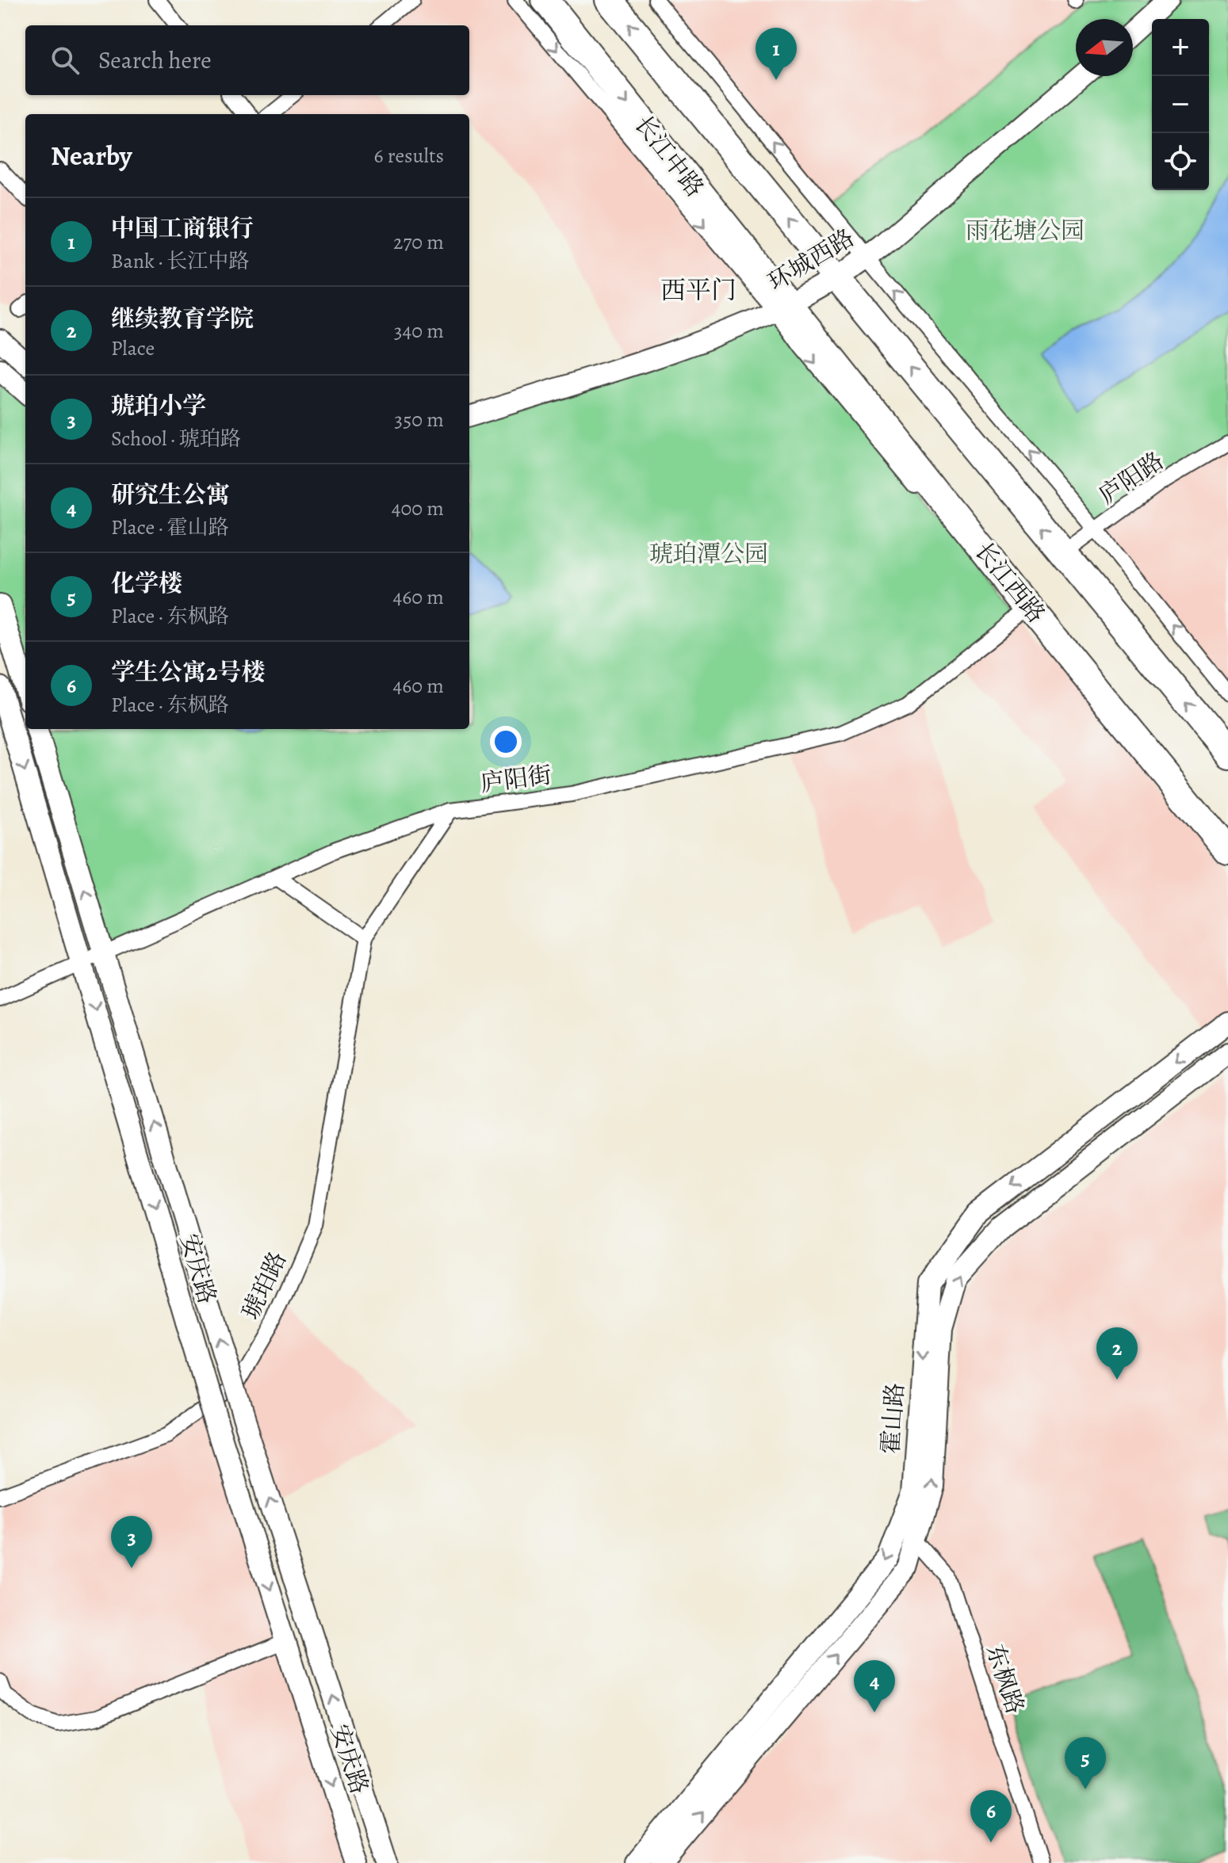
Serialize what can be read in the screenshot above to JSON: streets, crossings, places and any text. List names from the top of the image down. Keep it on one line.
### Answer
{"streets":{"highway":["长江中路","长江西路"],"main road":["环城西路","安庆路","霍山路"],"street":["庐阳路","庐阳街","琥珀路","东枫路"]},"crossings":[["长江中路","环城西路"],["长江中路","长江西路"],["环城西路","长江西路"],["长江西路","庐阳街"],["庐阳街","安庆路"],["霍山路","东枫路"]],"districts":["西平门"],"parks":["雨花塘公园","琥珀潭公园"],"north":"left","page":{"map_buttons":["+","−"],"search":"Search here","pins":["1","2","3","4","5","6"],"heading":["Nearby","6 results"],"list":[{"mark":"1","name":"中国工商银行","note":"Bank · 长江中路","value":"270 m"},{"mark":"2","name":"继续教育学院","note":"Place","value":"340 m"},{"mark":"3","name":"琥珀小学","note":"School · 琥珀路","value":"350 m"},{"mark":"4","name":"研究生公寓","note":"Place · 霍山路","value":"400 m"},{"mark":"5","name":"化学楼","note":"Place · 东枫路","value":"460 m"},{"mark":"6","name":"学生公寓2号楼","note":"Place · 东枫路","value":"460 m"}]}}
